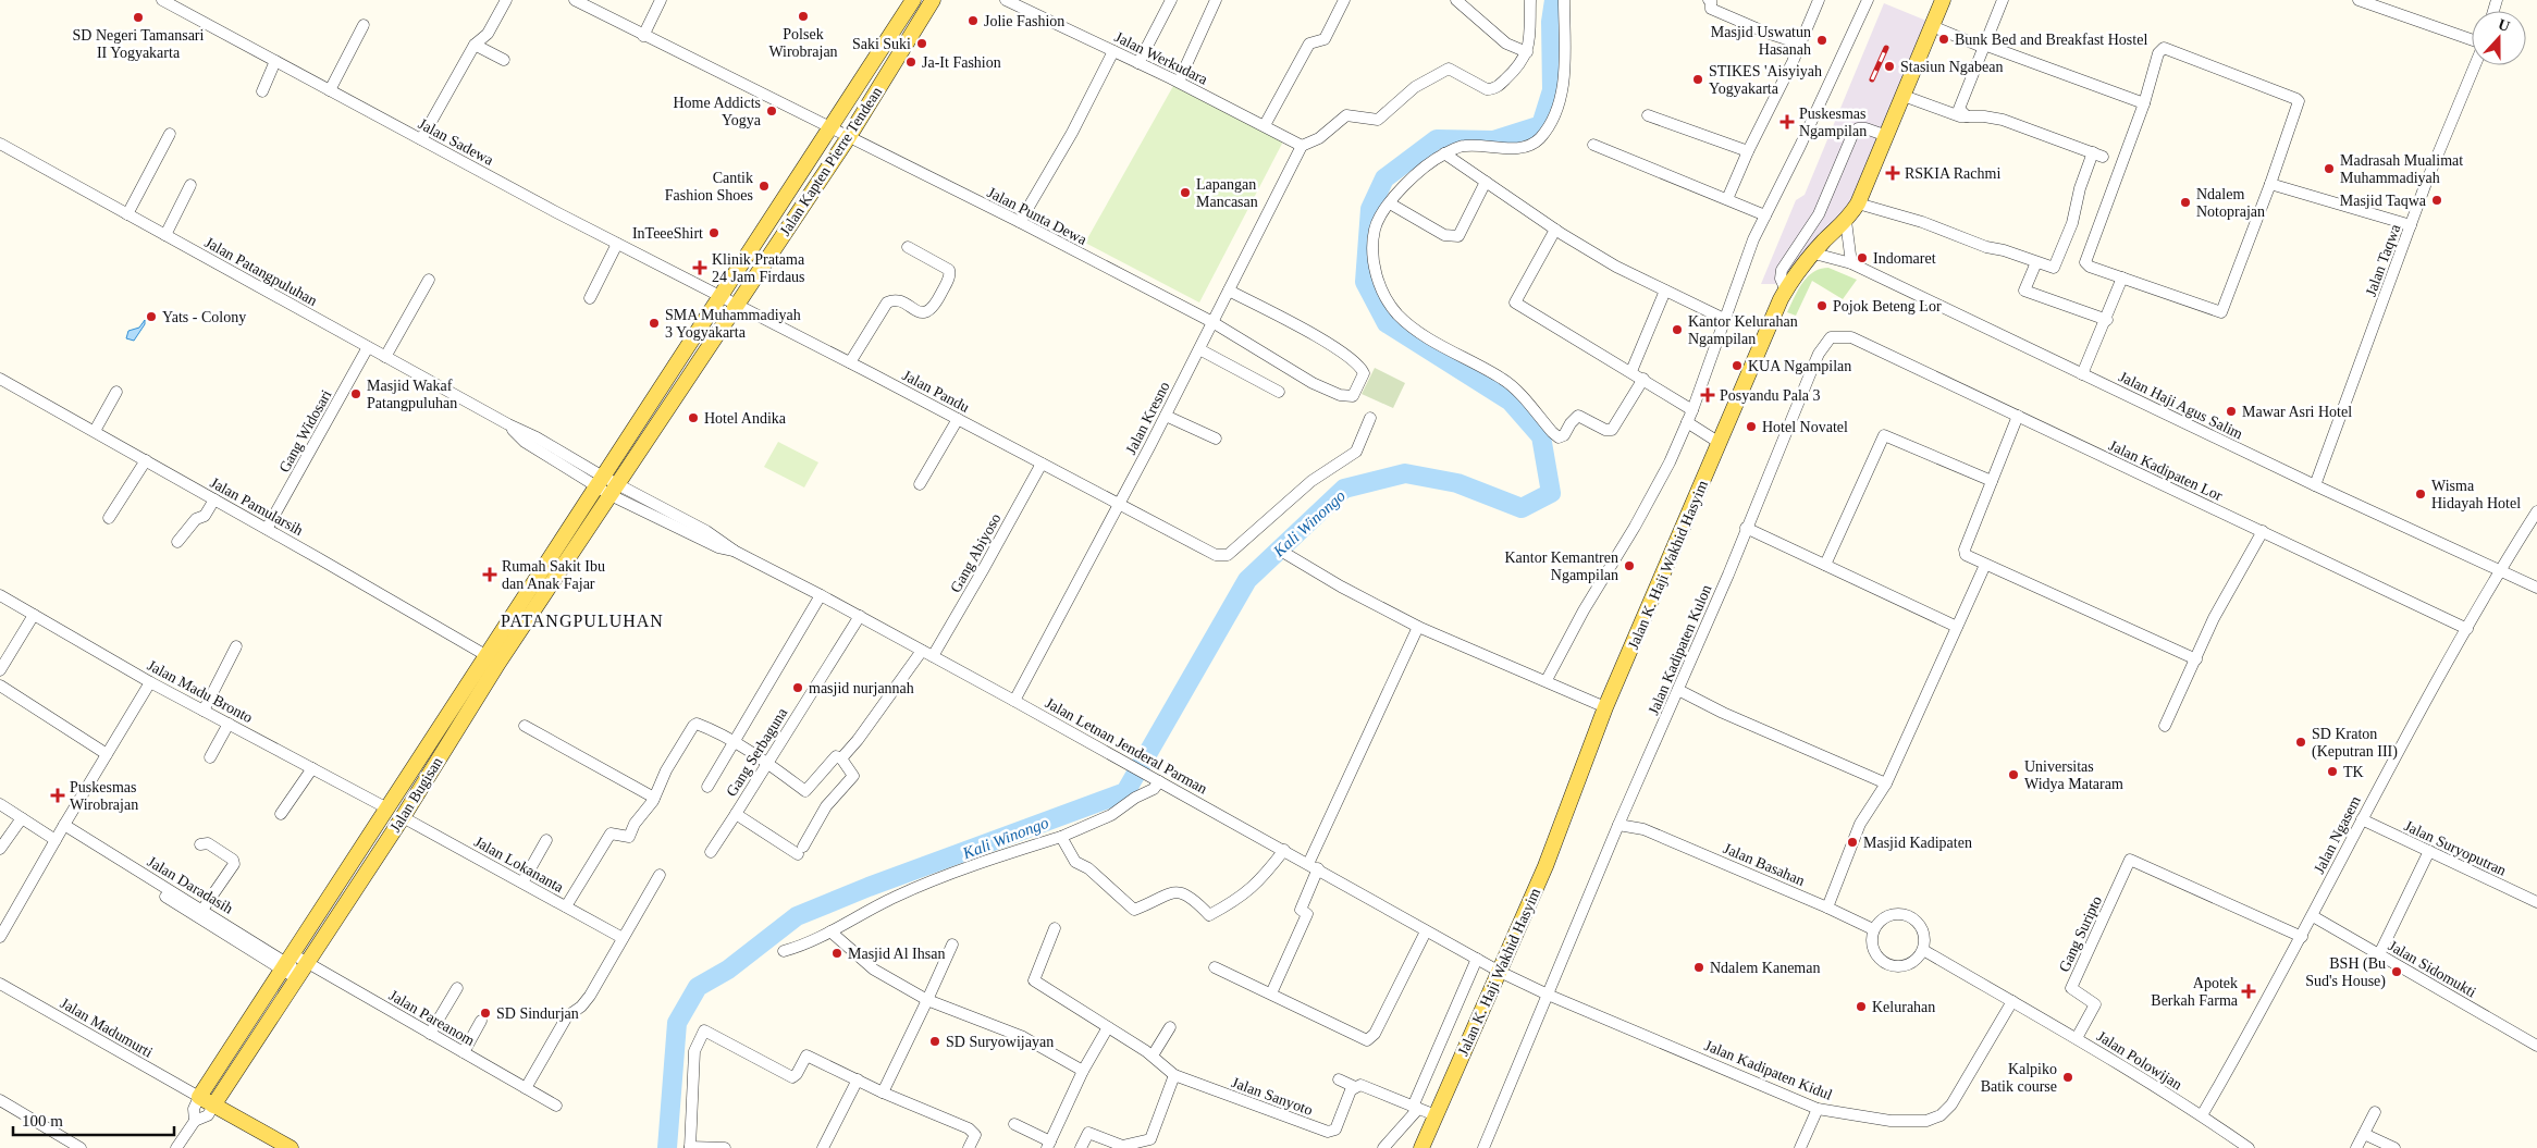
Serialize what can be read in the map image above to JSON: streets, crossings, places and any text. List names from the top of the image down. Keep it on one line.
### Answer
{"streets":{"main road":["Jalan Kapten Pierre Tendean","Jalan K. Haji Wakhid Hasyim","Jalan Bugisan"],"street":["Jalan Werkudara","Jalan Sadewa","Jalan Punta Dewa","Jalan Taqwa","Jalan Patangpuluhan","Jalan Pandu","Jalan Haji Agus Salim","Jalan Kresno","Gang Widosari","Jalan Kadipaten Lor","Jalan Pamularsih","Gang Abiyoso","Jalan Kadipaten Kulon","Jalan Madu Bronto","Jalan Letnan Jenderal Parman","Gang Serbaguna","Jalan Ngasem","Jalan Suryoputran","Jalan Lokananta","Jalan Basahan","Jalan Daradasih","Gang Suripto","Jalan Sidomukti","Jalan Pareanom","Jalan Madumurti","Jalan Polowijan","Jalan Kadipaten Kidul","Jalan Sanyoto"]},"crossings":[["Jalan Werkudara","Jalan Kresno"],["Jalan Sadewa","Jalan Kapten Pierre Tendean"],["Jalan Sadewa","Jalan Pandu"],["Jalan Kapten Pierre Tendean","Jalan Punta Dewa"],["Jalan Kapten Pierre Tendean","Jalan Patangpuluhan"],["Jalan Kapten Pierre Tendean","Jalan Pandu"],["Jalan Kapten Pierre Tendean","Jalan Letnan Jenderal Parman"],["Jalan Kapten Pierre Tendean","Jalan Bugisan"],["Jalan Punta Dewa","Jalan Kresno"],["Jalan Taqwa","Jalan Haji Agus Salim"],["Jalan Patangpuluhan","Gang Widosari"],["Jalan Patangpuluhan","Jalan Letnan Jenderal Parman"],["Jalan Patangpuluhan","Jalan Bugisan"],["Jalan Pandu","Jalan Kresno"],["Jalan Pandu","Gang Abiyoso"],["Jalan Haji Agus Salim","Jalan K. Haji Wakhid Hasyim"],["Jalan Haji Agus Salim","Jalan Ngasem"],["Jalan Kresno","Jalan Letnan Jenderal Parman"],["Gang Widosari","Jalan Pamularsih"],["Jalan Kadipaten Lor","Jalan Kadipaten Kulon"],["Jalan Kadipaten Lor","Jalan Ngasem"],["Jalan Pamularsih","Jalan Bugisan"],["Gang Abiyoso","Jalan Letnan Jenderal Parman"],["Jalan K. Haji Wakhid Hasyim","Jalan Letnan Jenderal Parman"],["Jalan K. Haji Wakhid Hasyim","Jalan Kadipaten Kidul"],["Jalan Kadipaten Kulon","Jalan Basahan"],["Jalan Kadipaten Kulon","Jalan Kadipaten Kidul"],["Jalan Madu Bronto","Jalan Bugisan"],["Jalan Letnan Jenderal Parman","Gang Serbaguna"],["Jalan Letnan Jenderal Parman","Jalan Bugisan"],["Jalan Letnan Jenderal Parman","Jalan Kadipaten Kidul"],["Jalan Bugisan","Jalan Lokananta"],["Jalan Bugisan","Jalan Daradasih"],["Jalan Bugisan","Jalan Pareanom"],["Jalan Bugisan","Jalan Madumurti"],["Jalan Ngasem","Jalan Suryoputran"],["Jalan Ngasem","Gang Suripto"],["Jalan Ngasem","Jalan Sidomukti"],["Jalan Ngasem","Jalan Polowijan"],["Jalan Basahan","Jalan Polowijan"],["Jalan Daradasih","Jalan Pareanom"],["Gang Suripto","Jalan Polowijan"],["Jalan Polowijan","Jalan Kadipaten Kidul"]],"districts":["PATANGPULUHAN"],"water":["Kali Winongo"],"places":{"other":["Polsek Wirobrajan","SD Negeri Tamansari II Yogyakarta","Jolie Fashion","Bunk Bed and Breakfast Hostel","Masjid Uswatun Hasanah","Saki Suki","Ja-It Fashion","Stasiun Ngabean","STIKES 'Aisyiyah Yogyakarta","Home Addicts Yogya","Madrasah Mualimat Muhammadiyah","Cantik Fashion Shoes","Lapangan Mancasan","Masjid Taqwa","Ndalem Notoprajan","InTeeeShirt","Indomaret","Pojok Beteng Lor","Yats - Colony","SMA Muhammadiyah 3 Yogyakarta","Kantor Kelurahan Ngampilan","KUA Ngampilan","Masjid Wakaf Patangpuluhan","Mawar Asri Hotel","Hotel Andika","Hotel Novatel","Wisma Hidayah Hotel","Kantor Kemantren Ngampilan","masjid nurjannah","SD Kraton (Keputran III)","TK","Universitas Widya Mataram","Masjid Kadipaten","Masjid Al Ihsan","Ndalem Kaneman","BSH (Bu Sud's House)","Kelurahan","SD Sindurjan","SD Suryowijayan","Kalpiko Batik course"],"health":["Puskesmas Ngampilan","RSKIA Rachmi","Klinik Pratama 24 Jam Firdaus","Posyandu Pala 3","Rumah Sakit Ibu dan Anak Fajar","Puskesmas Wirobrajan","Apotek Berkah Farma"]},"scale_bar":"100 m","north":"top"}
